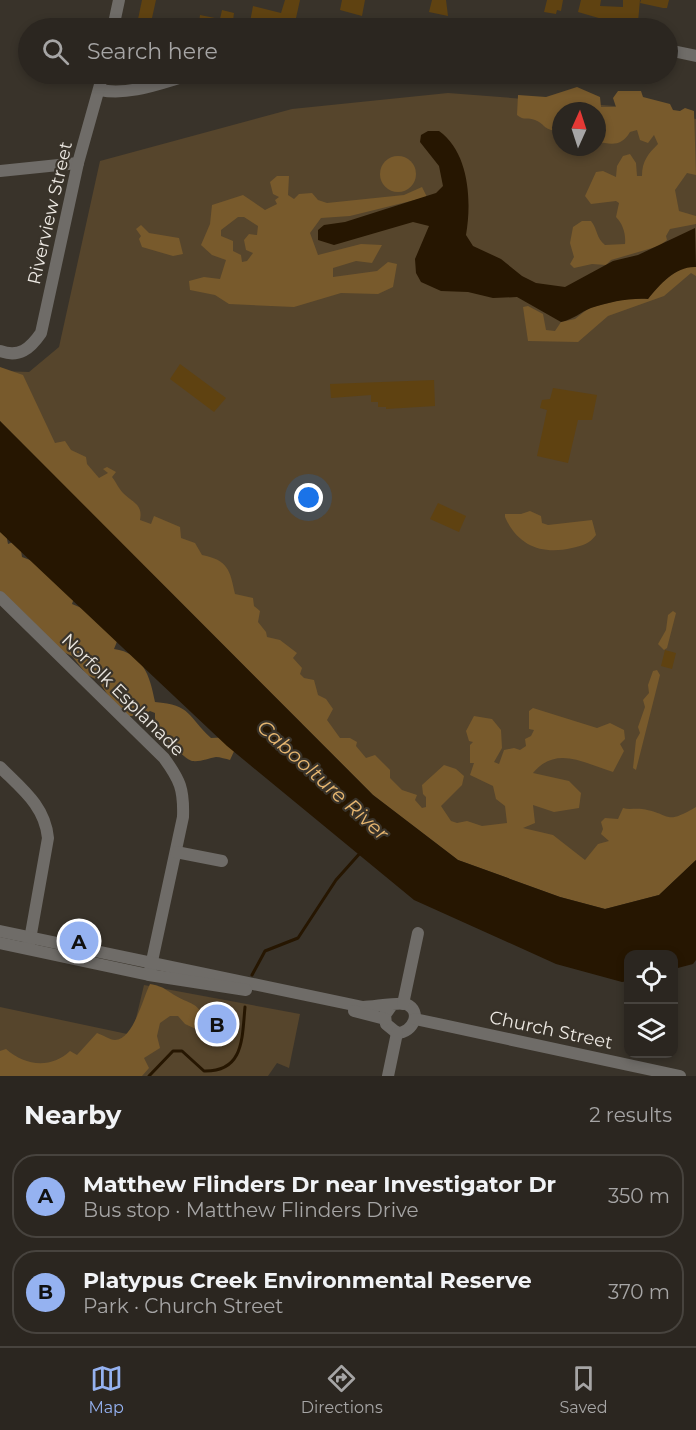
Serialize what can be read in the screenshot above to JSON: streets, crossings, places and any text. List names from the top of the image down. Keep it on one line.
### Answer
{"streets":{"street":["Riverview Street","Norfolk Esplanade","Church Street"]},"water":["Caboolture River"],"north":"top","page":{"search":"Search here","pins":["A","B"],"heading":["Nearby","2 results"],"list":[{"mark":"A","name":"Matthew Flinders Dr near Investigator Dr","note":"Bus stop · Matthew Flinders Drive","value":"350 m"},{"mark":"B","name":"Platypus Creek Environmental Reserve","note":"Park · Church Street","value":"370 m"}],"nav":["Map","Directions","Saved"]}}
